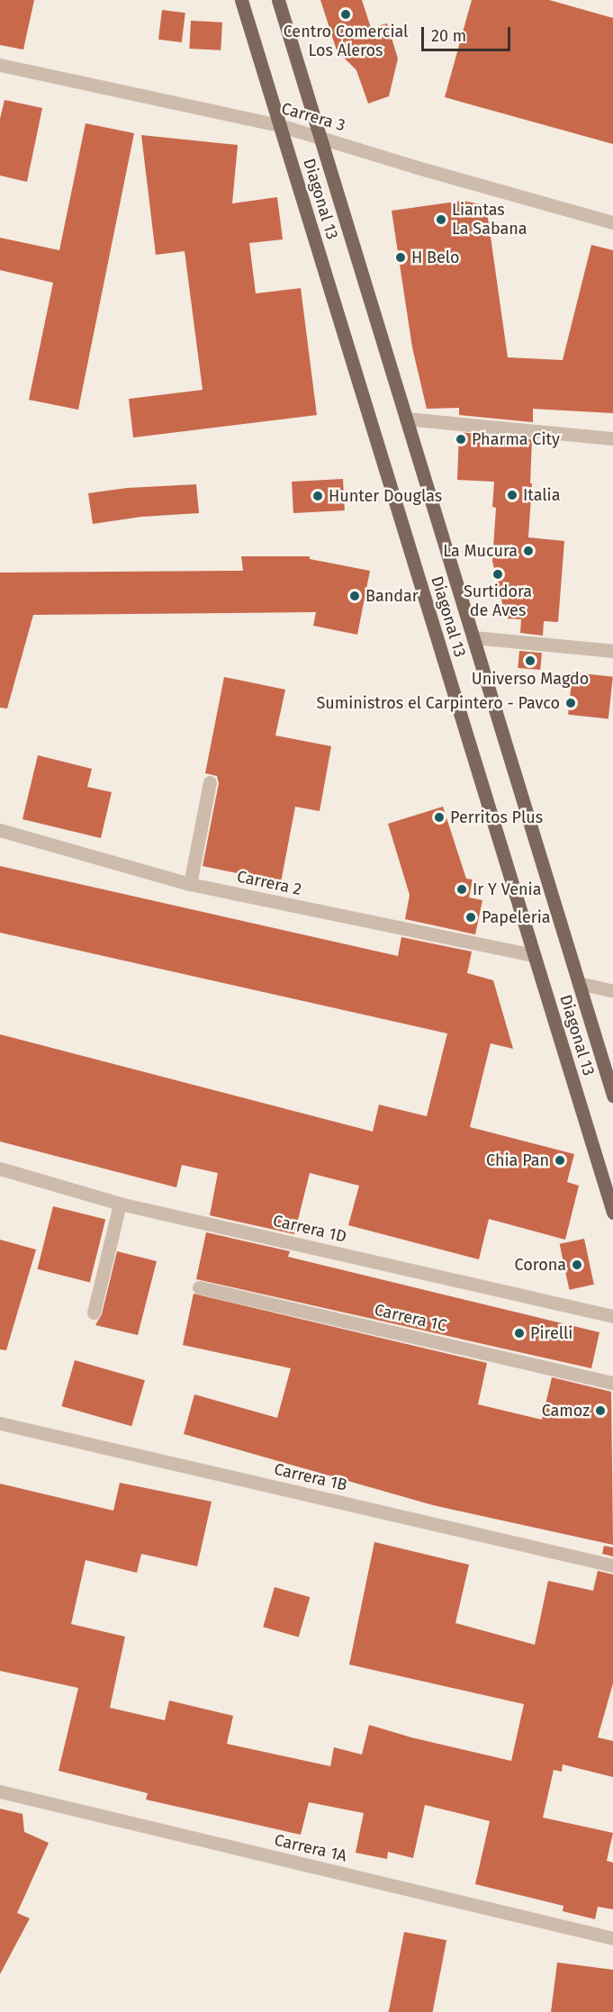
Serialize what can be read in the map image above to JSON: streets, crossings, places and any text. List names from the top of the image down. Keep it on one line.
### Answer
{"streets":{"main road":["Diagonal 13"],"street":["Carrera 3","Carrera 2","Carrera 1D","Carrera 1C","Carrera 1B","Carrera 1A"]},"crossings":[["Carrera 3","Diagonal 13"],["Diagonal 13","Carrera 2"]],"places":["Centro Comercial Los Aleros","Liantas La Sabana","H Belo","Pharma City","Italia","Hunter Douglas","La Mucura","Surtidora de Aves","Bandar","Universo Magdo","Suministros el Carpintero - Pavco","Perritos Plus","Ir Y Venia","Papeleria","Chia Pan","Corona","Pirelli","Camoz"],"scale_bar":"20 m"}
